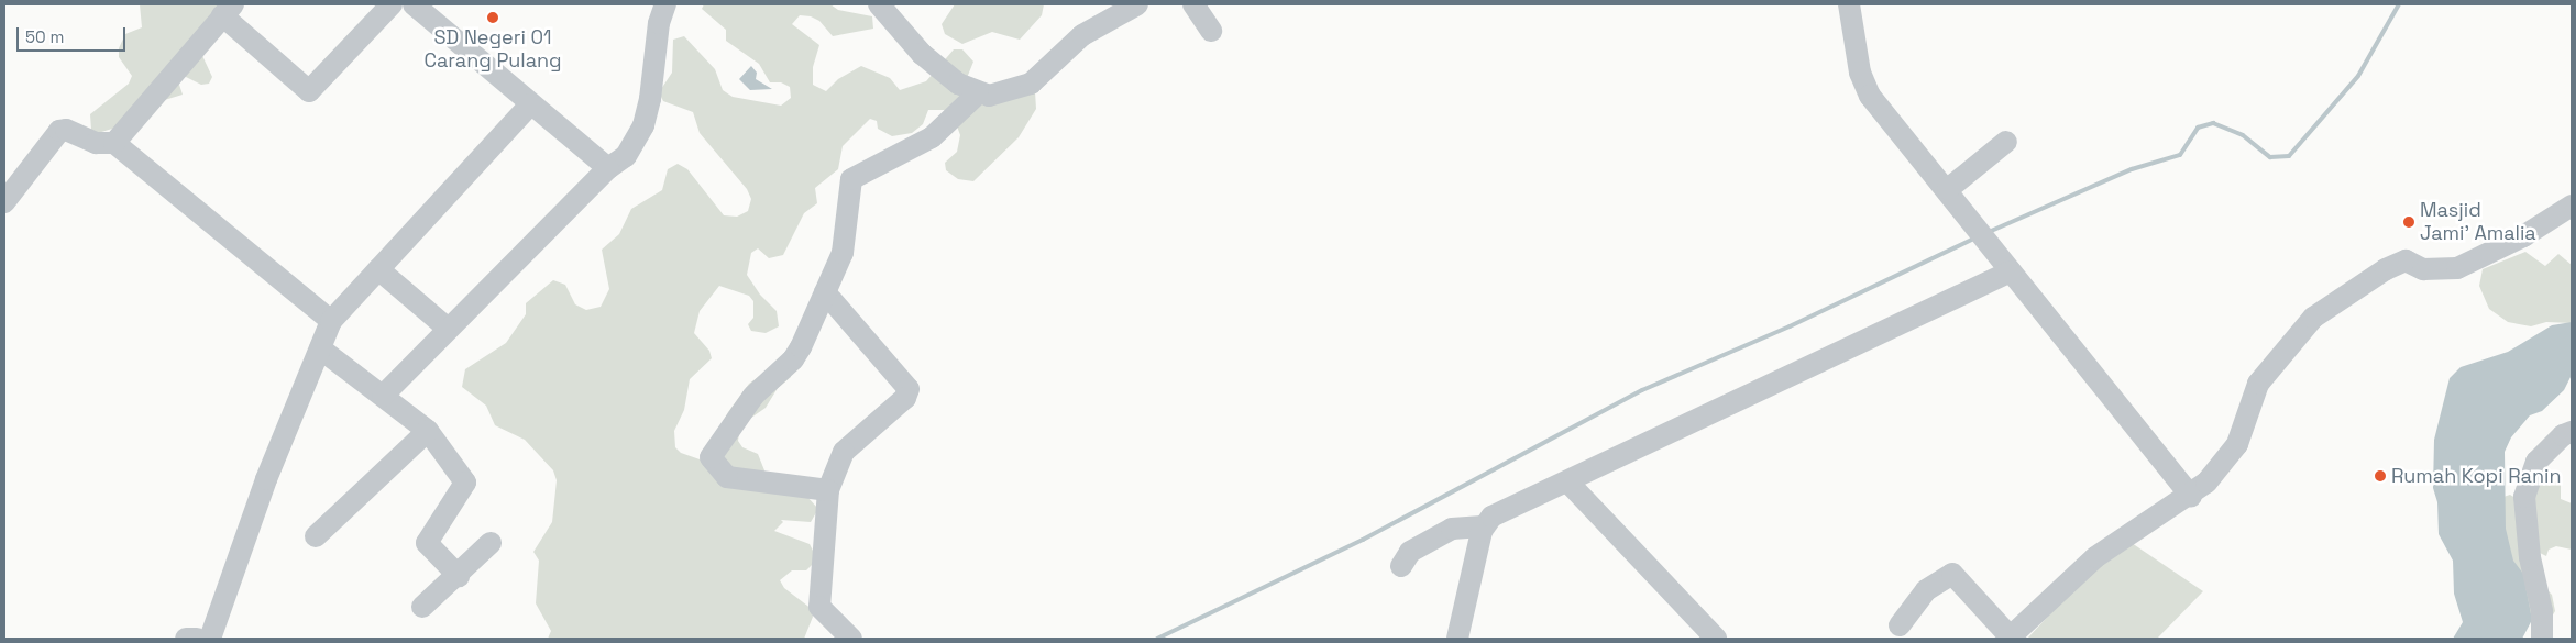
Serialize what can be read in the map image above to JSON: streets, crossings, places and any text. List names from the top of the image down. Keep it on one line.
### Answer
{"places":["SD Negeri 01 Carang Pulang","Masjid Jami' Amalia","Rumah Kopi Ranin"],"scale_bar":"50 m"}
